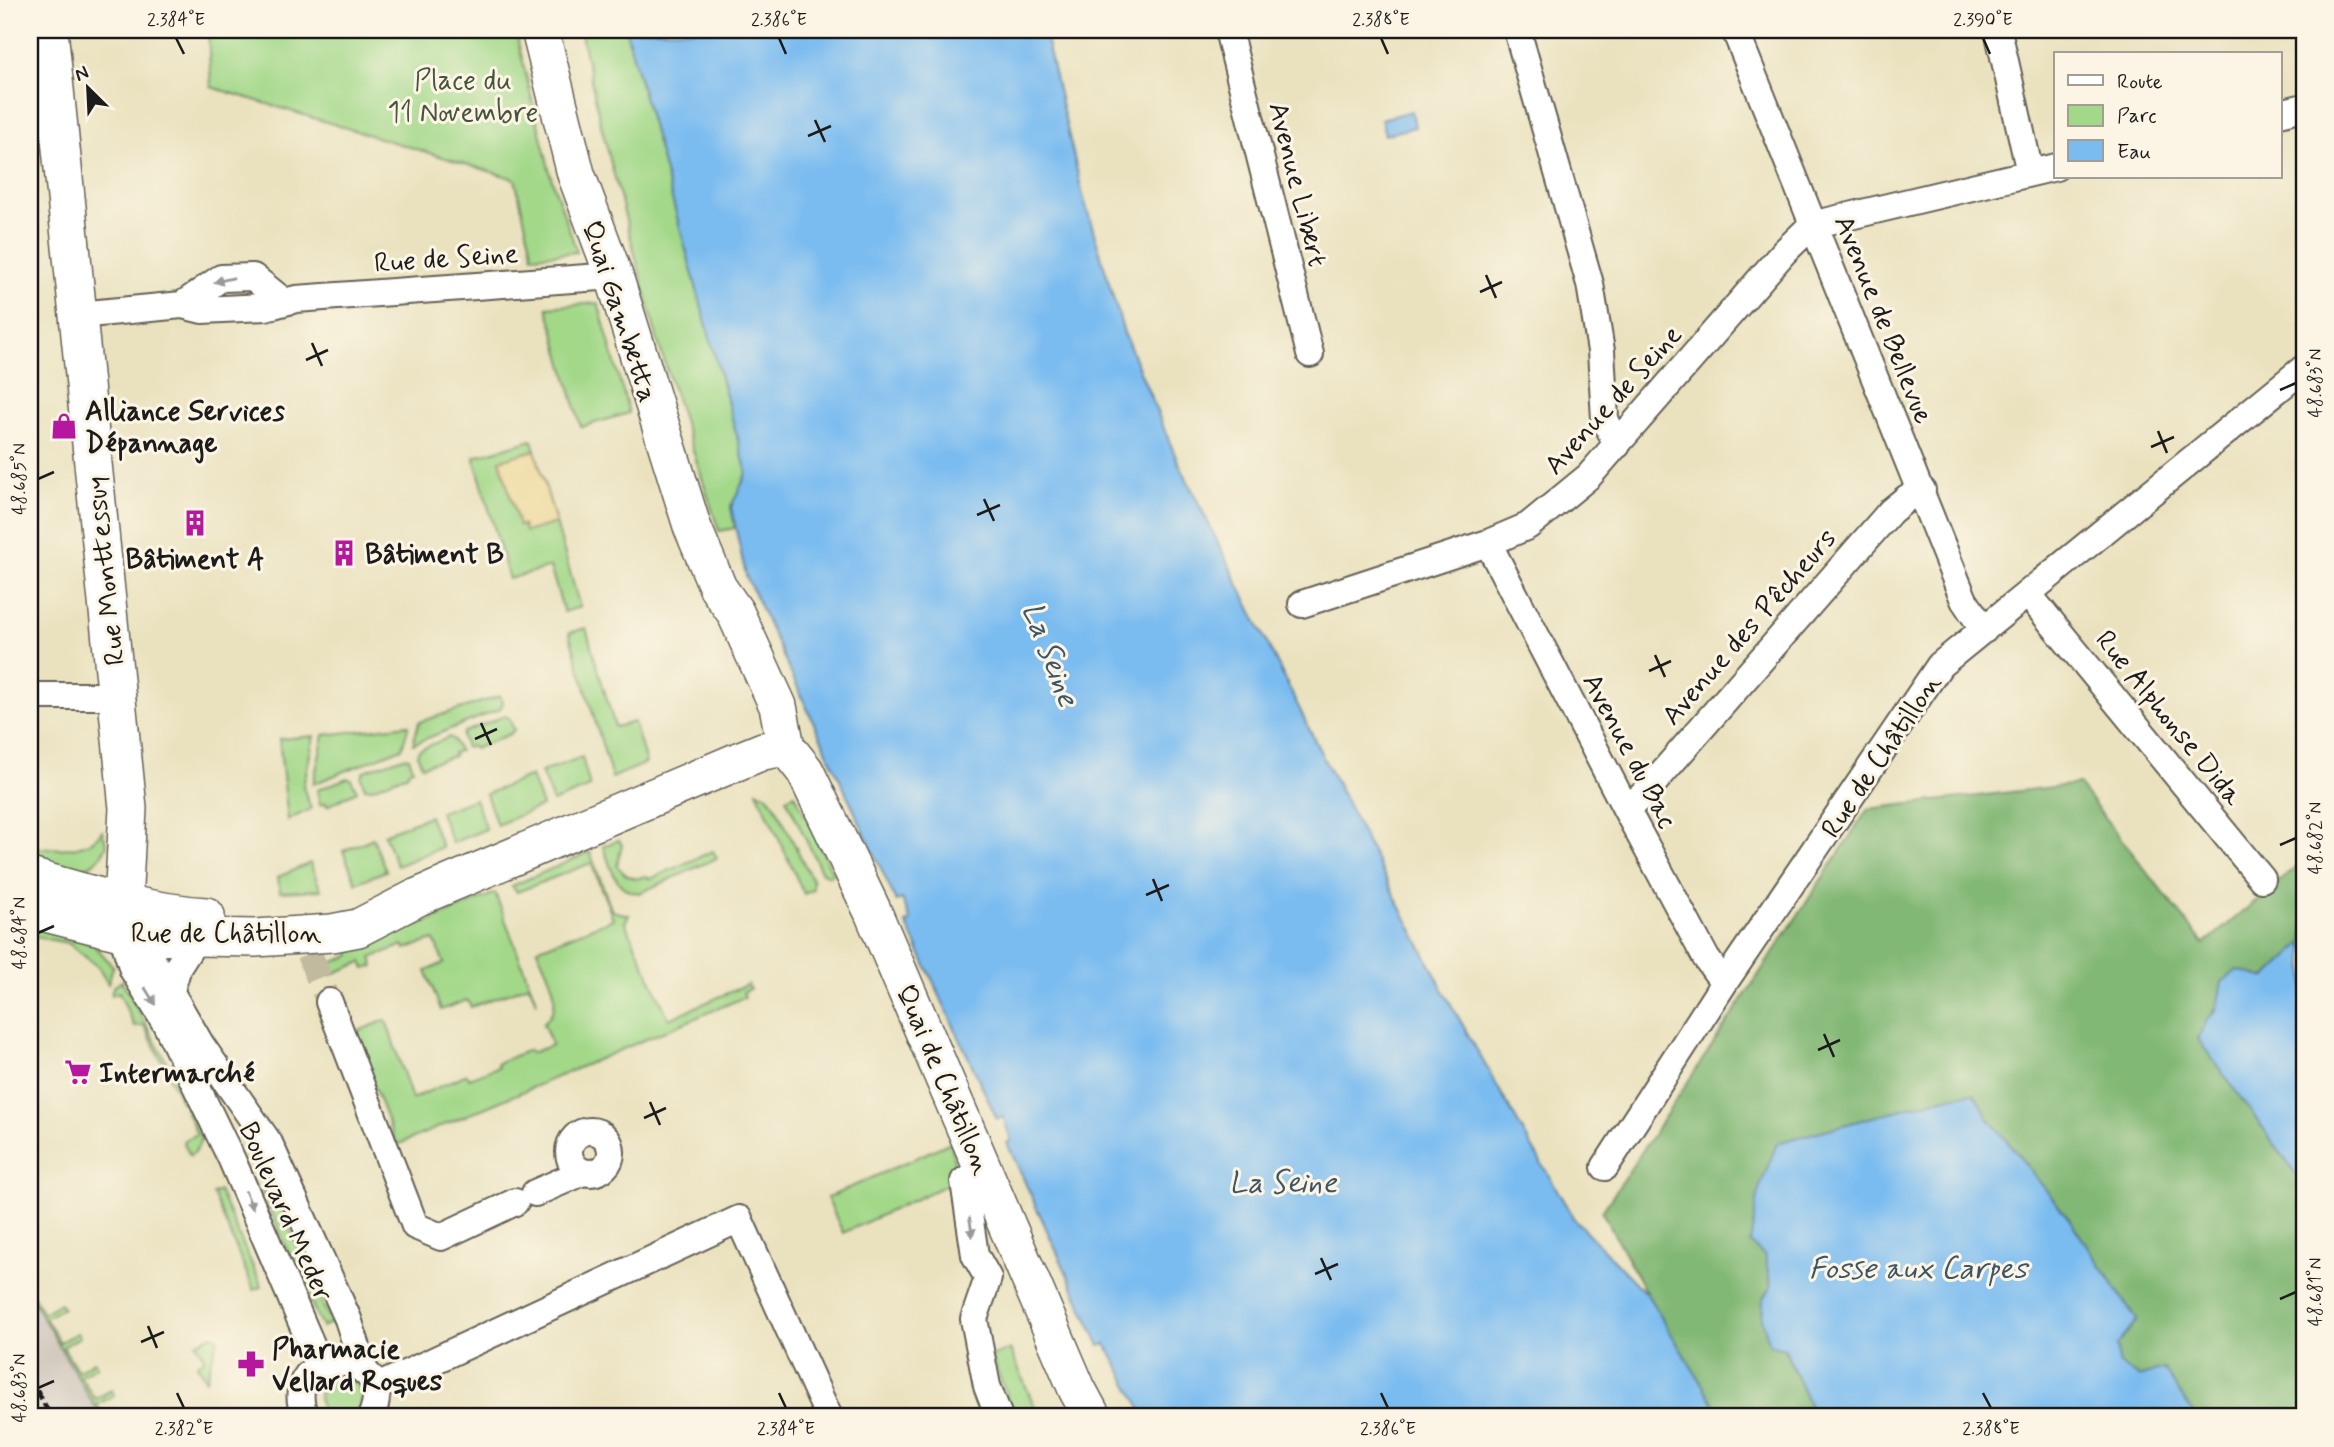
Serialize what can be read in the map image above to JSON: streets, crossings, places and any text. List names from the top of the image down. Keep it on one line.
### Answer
{"streets":{"main road":["Quai Gambetta","Rue Monttessuy","Rue de Châtillon","Quai de Châtillon"],"street":["Avenue Libert","Rue de Seine","Avenue de Bellevue","Avenue de Seine","Avenue des Pêcheurs","Rue Alphonse Dida","Avenue du Bac","Boulevard Meder"]},"crossings":[["Rue de Seine","Quai Gambetta"],["Rue de Seine","Rue Monttessuy"],["Quai Gambetta","Rue de Châtillon"],["Quai Gambetta","Quai de Châtillon"],["Avenue de Bellevue","Avenue de Seine"],["Avenue de Bellevue","Avenue des Pêcheurs"],["Avenue de Bellevue","Rue de Châtillon"],["Avenue de Seine","Avenue du Bac"],["Rue Monttessuy","Rue de Châtillon"],["Rue Monttessuy","Boulevard Meder"],["Avenue des Pêcheurs","Avenue du Bac"],["Rue Alphonse Dida","Rue de Châtillon"],["Avenue du Bac","Rue de Châtillon"],["Rue de Châtillon","Quai de Châtillon"],["Rue de Châtillon","Boulevard Meder"]],"water":["La Seine","Fosse aux Carpes"],"parks":["Place du 11 Novembre"],"places":{"shop":["Alliance Services Dépannage"],"building":["Bâtiment A","Bâtiment B"],"supermarket":["Intermarché"],"pharmacy":["Pharmacie Vellard Roques"]},"legend":["Route","Parc","Eau"],"north":"top left","coordinates":["2.384°E","2.386°E","2.388°E","2.390°E","48.683°N","48.685°N","48.682°N","48.684°N","48.681°N","2.382°E"]}
